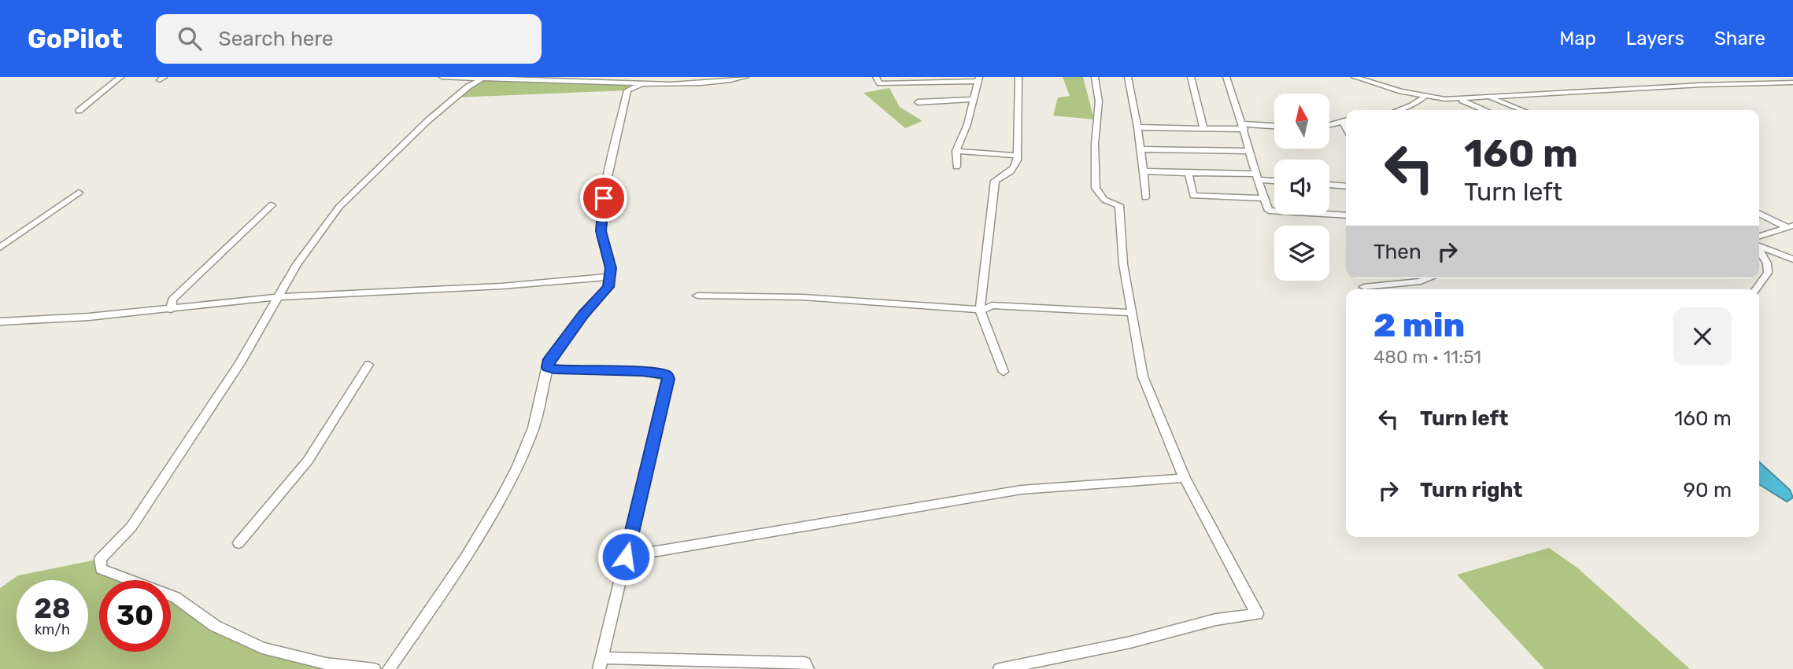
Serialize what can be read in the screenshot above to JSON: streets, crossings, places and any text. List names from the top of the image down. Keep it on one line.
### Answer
{"north":"top","page":{"header":"GoPilot","search":"Search here","nav":["Map","Layers","Share"],"turn":["160 m","Turn left"],"then":"Then","heading":["2 min","480 m · 11:51"],"list":[{"name":"Turn left","value":"160 m"},{"name":"Turn right","value":"90 m"}],"speed":"28 km/h","limit":"30"}}
